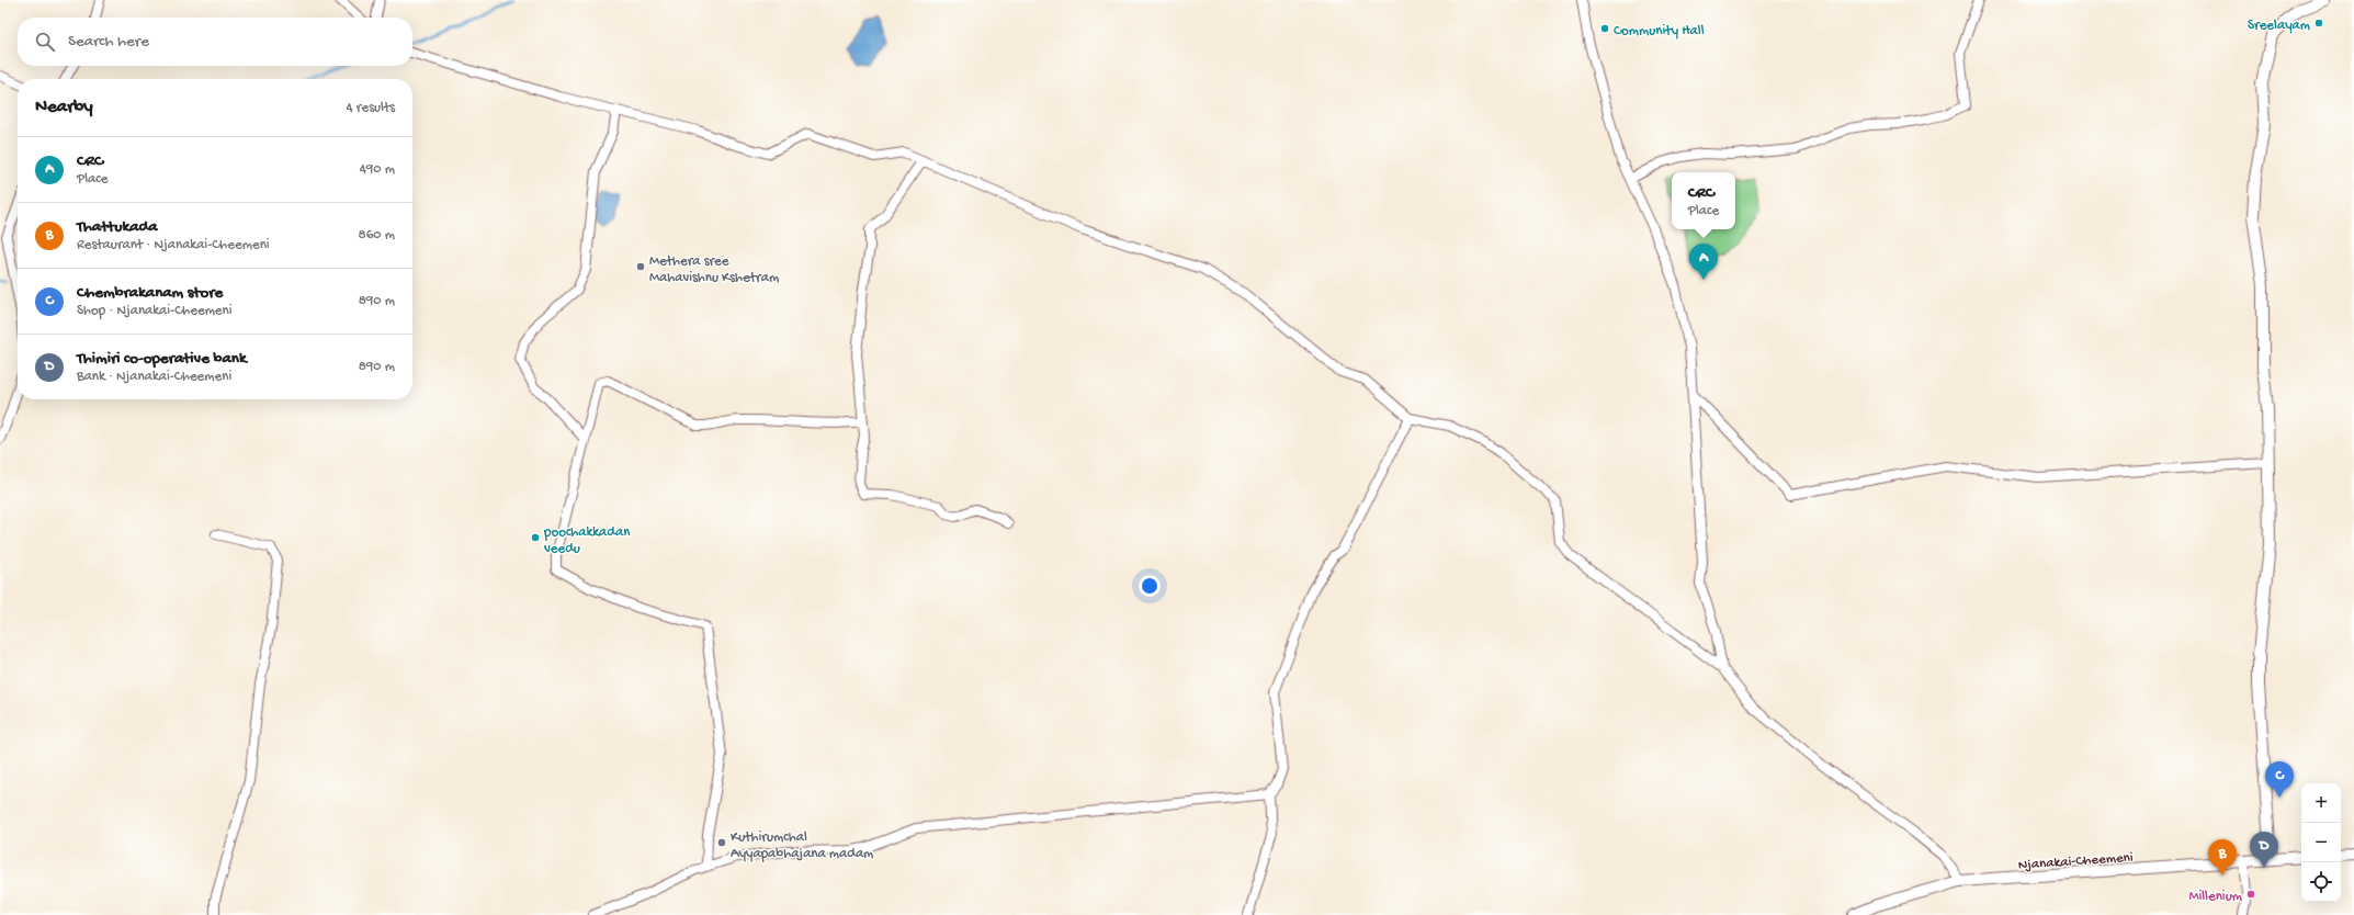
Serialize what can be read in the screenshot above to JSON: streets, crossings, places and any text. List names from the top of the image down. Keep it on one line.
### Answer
{"streets":{"main road":["Njanakai-Cheemeni"]},"places":["Sreelayam","Community Hall","Methera sree Mahavishnu Kshetram","poochakkadan veedu","Kuthirumchal Ayyapabhajana madam","Millenium"],"page":{"search":"Search here","heading":["Nearby","4 results"],"list":[{"mark":"A","name":"CRC","note":"Place","value":"490 m"},{"mark":"B","name":"Thattukada","note":"Restaurant · Njanakai-Cheemeni","value":"860 m"},{"mark":"C","name":"Chembrakanam store","note":"Shop · Njanakai-Cheemeni","value":"890 m"},{"mark":"D","name":"Thimiri co-operative bank","note":"Bank · Njanakai-Cheemeni","value":"890 m"}],"popup":["CRC","Place"],"pins":["A","C","D","B"],"map_buttons":["+","−"]}}
